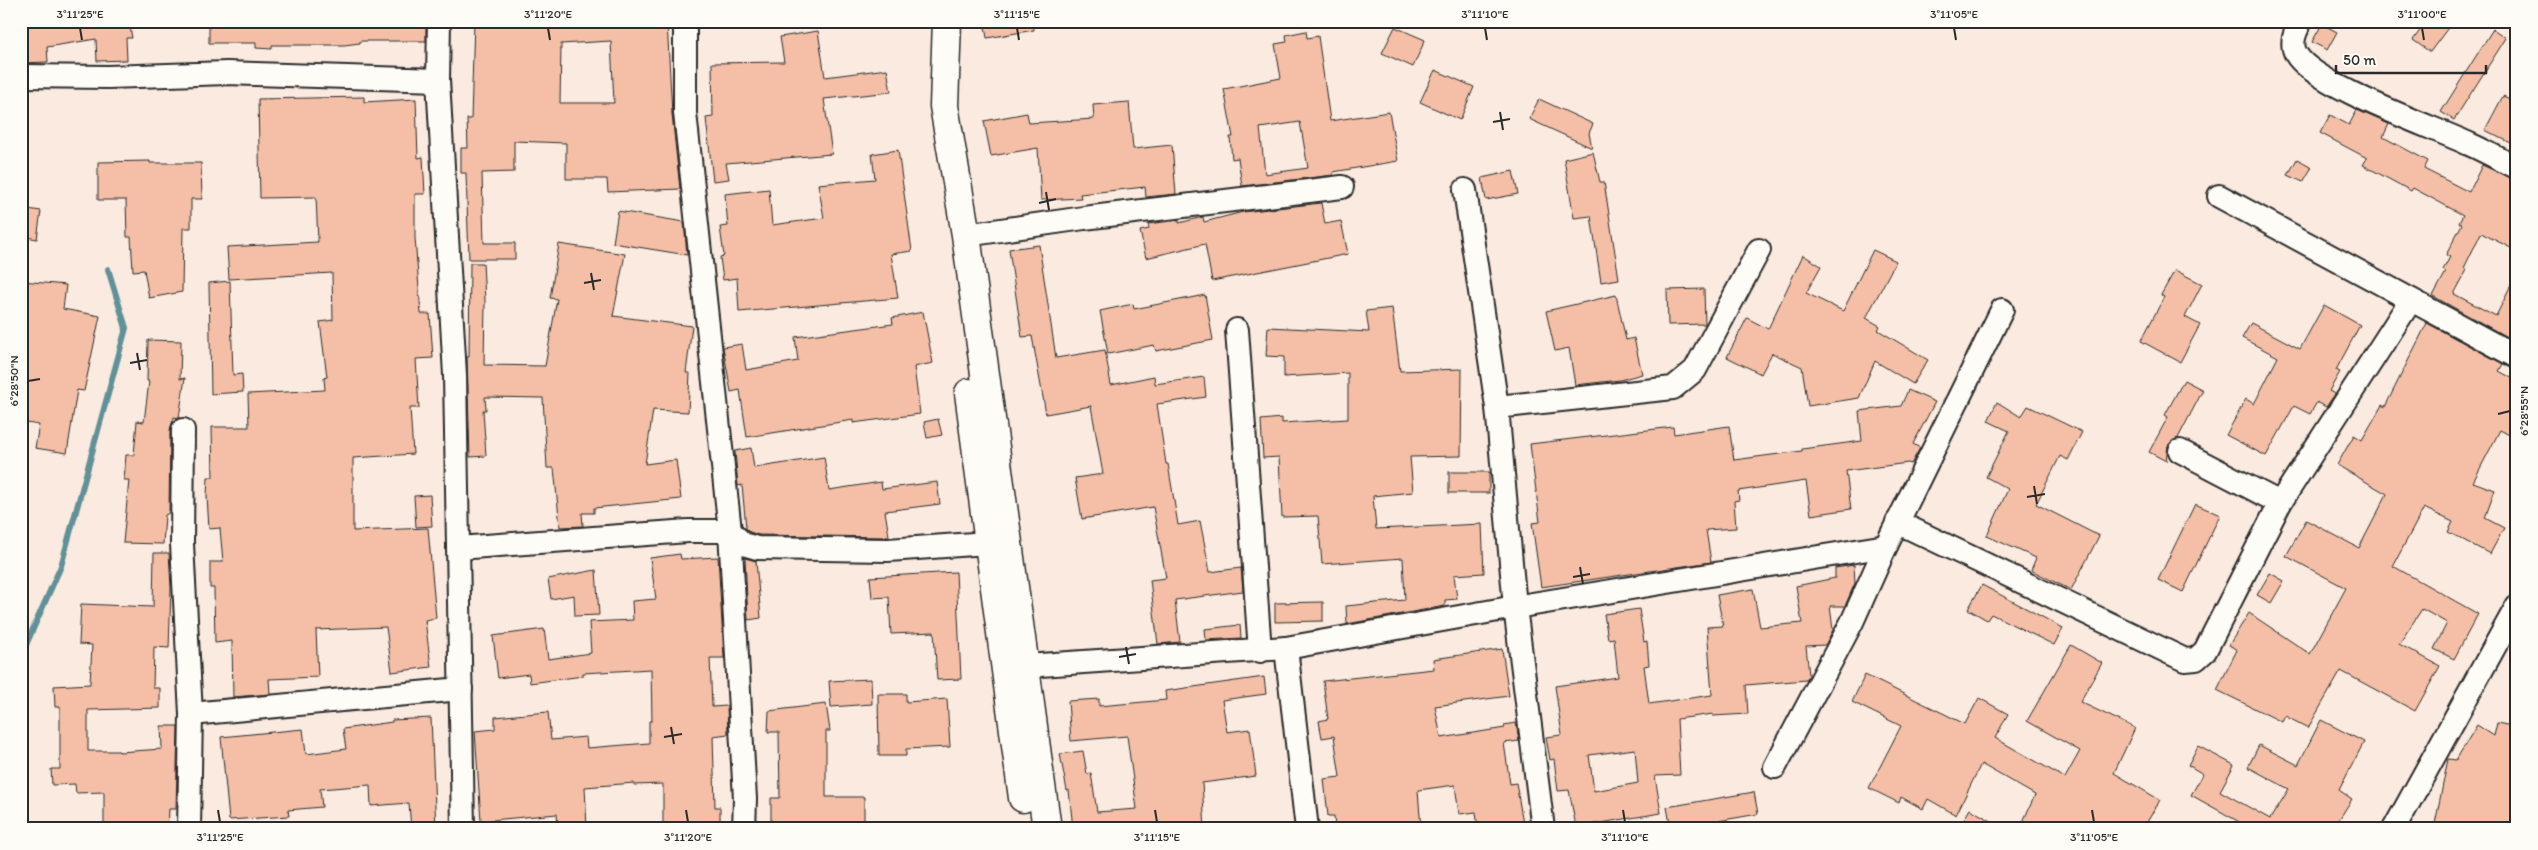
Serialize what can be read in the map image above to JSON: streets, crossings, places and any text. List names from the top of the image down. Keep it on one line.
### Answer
{"scale_bar":"50 m","coordinates":["3°11'25\"E","3°11'20\"E","3°11'15\"E","3°11'10\"E","3°11'05\"E","3°11'00\"E","6°28'50\"N","6°28'55\"N"]}
